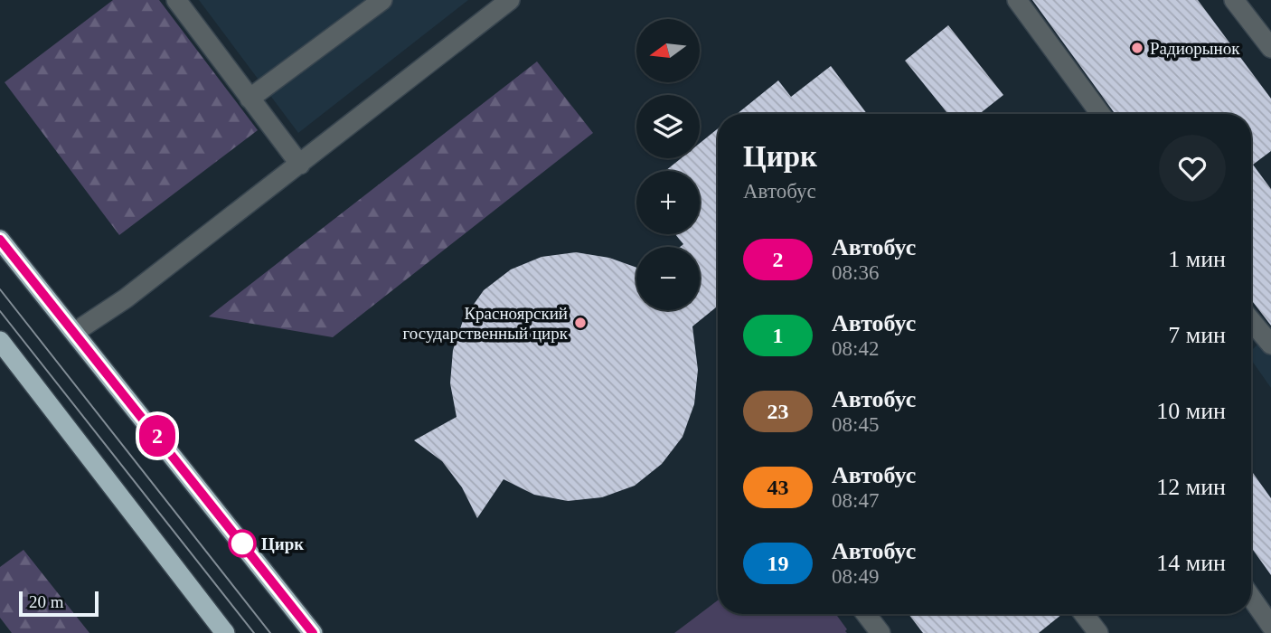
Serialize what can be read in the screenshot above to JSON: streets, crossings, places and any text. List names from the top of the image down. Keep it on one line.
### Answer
{"places":["Радиорынок","Красноярский государственный цирк","Цирк"],"lines":["bus line 2"],"scale_bar":"20 m","north":"left","page":{"on_map":"2","map_buttons":["+","−"],"heading":["Цирк","Автобус"],"list":[{"mark":"2","name":"Автобус","note":"08:36","value":"1 мин"},{"mark":"1","name":"Автобус","note":"08:42","value":"7 мин"},{"mark":"23","name":"Автобус","note":"08:45","value":"10 мин"},{"mark":"43","name":"Автобус","note":"08:47","value":"12 мин"},{"mark":"19","name":"Автобус","note":"08:49","value":"14 мин"}],"scale":"20 m"}}
